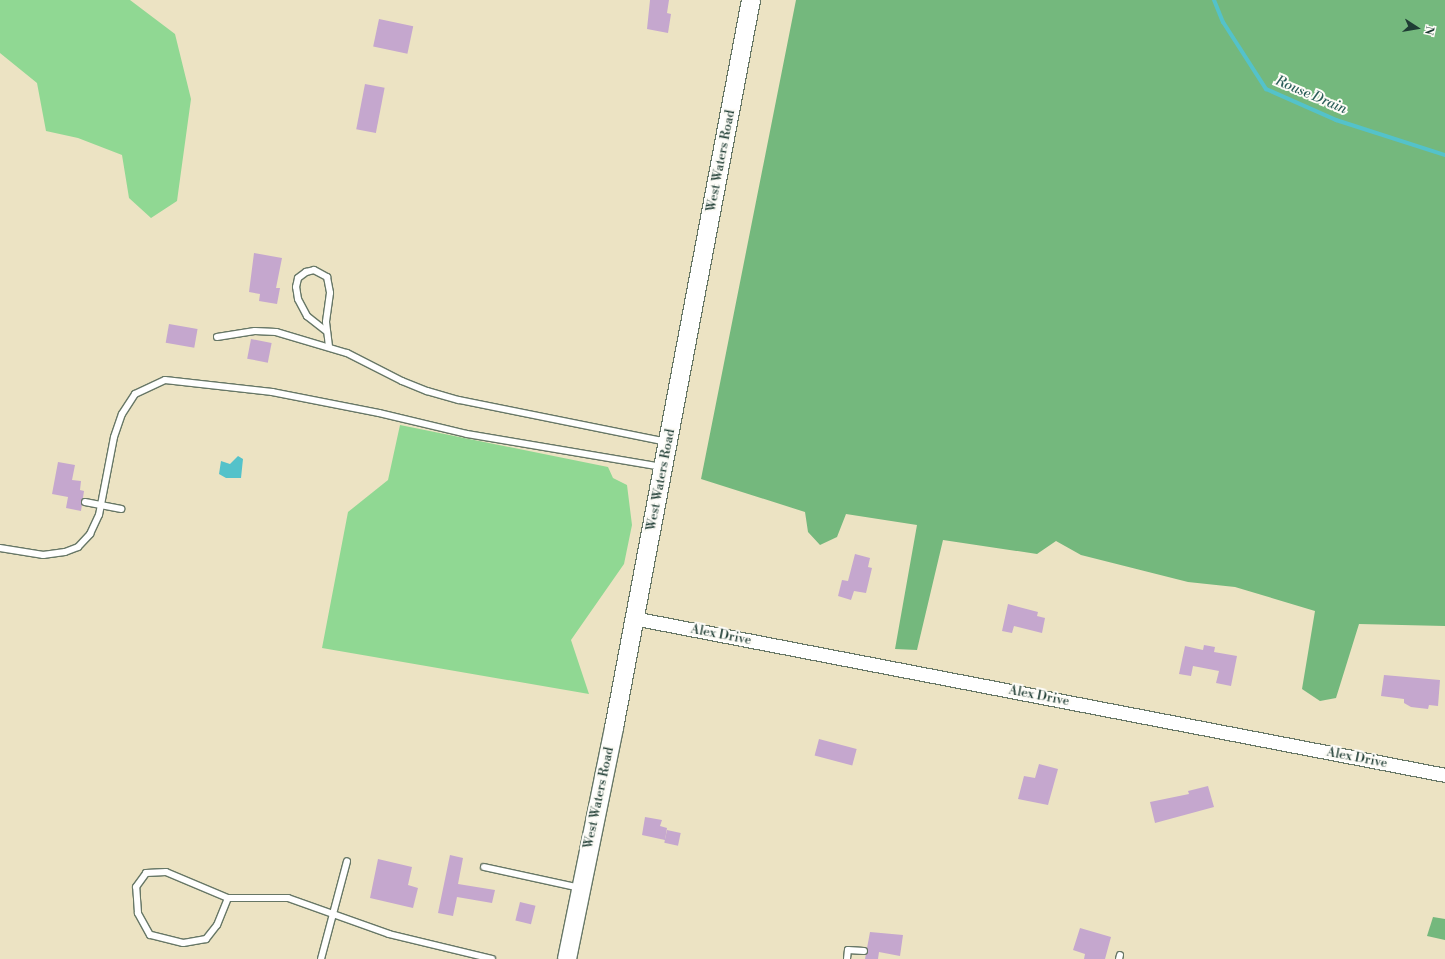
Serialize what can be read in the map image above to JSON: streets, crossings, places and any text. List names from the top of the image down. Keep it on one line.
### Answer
{"streets":{"street":["West Waters Road","Alex Drive"]},"crossings":[["West Waters Road","Alex Drive"]],"water":["Rouse Drain"],"north":"right"}
